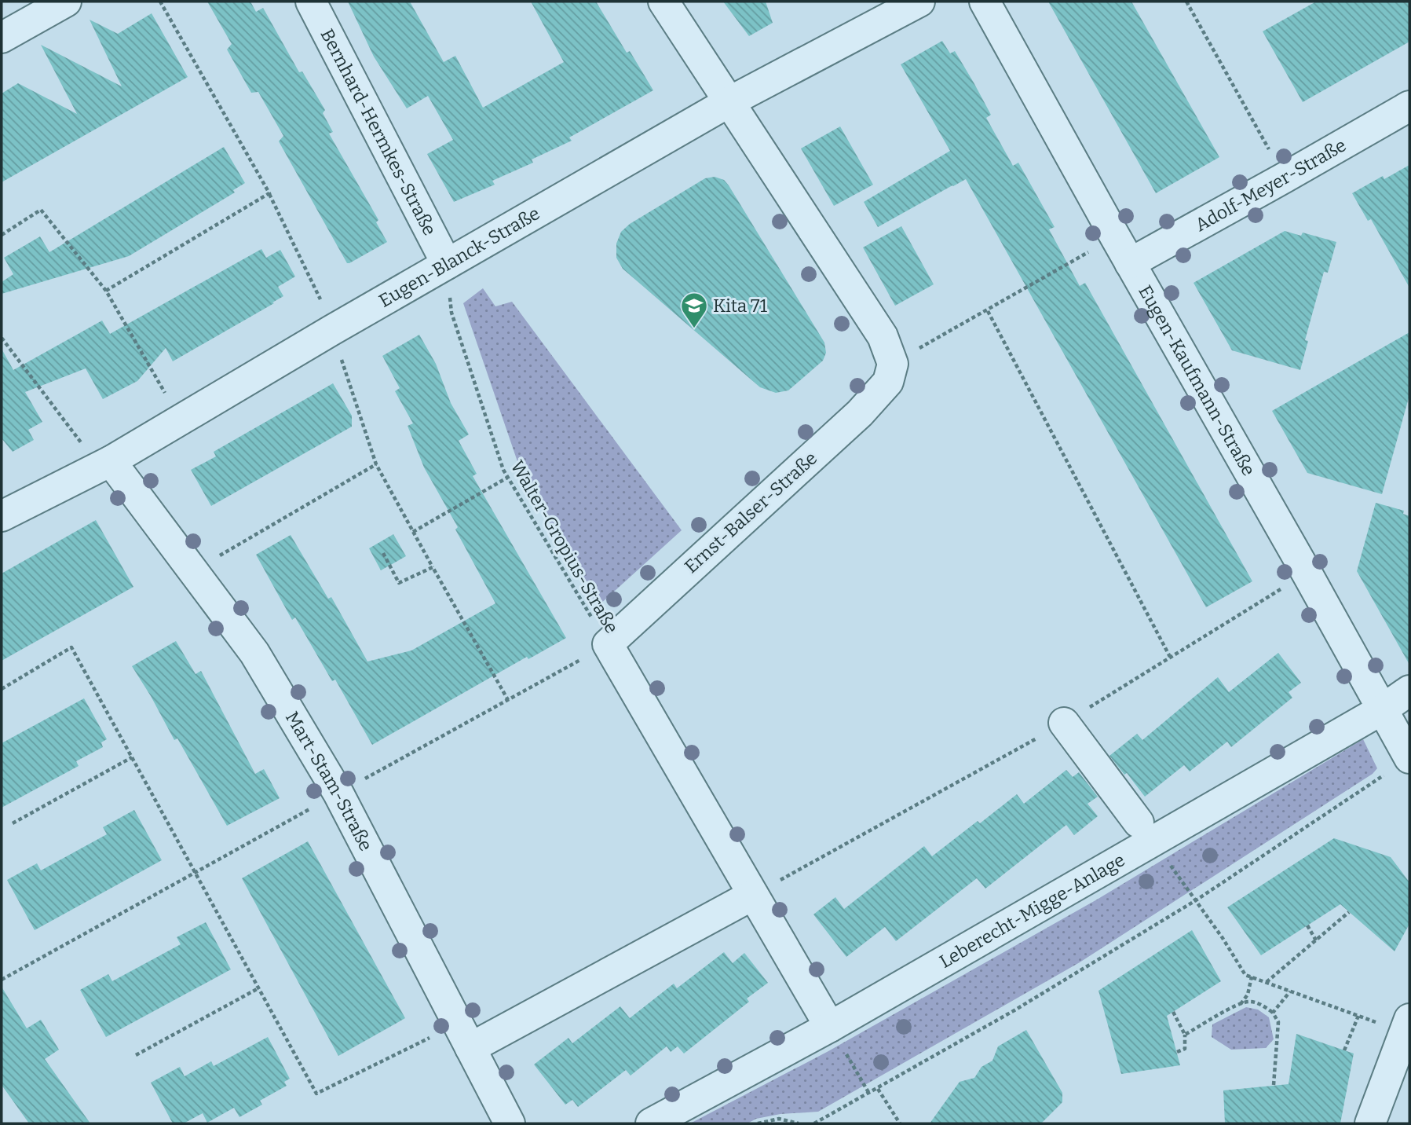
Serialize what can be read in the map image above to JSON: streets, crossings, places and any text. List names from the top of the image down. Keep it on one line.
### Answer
{"streets":{"street":["Bernhard-Hermkes-Straße","Adolf-Meyer-Straße","Eugen-Blanck-Straße","Eugen-Kaufmann-Straße","Ernst-Balser-Straße","Mart-Stam-Straße","Leberecht-Migge-Anlage"],"path":["Walter-Gropius-Straße"]},"crossings":[["Bernhard-Hermkes-Straße","Eugen-Blanck-Straße"],["Bernhard-Hermkes-Straße","Walter-Gropius-Straße"],["Adolf-Meyer-Straße","Eugen-Kaufmann-Straße"],["Eugen-Blanck-Straße","Walter-Gropius-Straße"],["Eugen-Blanck-Straße","Mart-Stam-Straße"],["Eugen-Kaufmann-Straße","Leberecht-Migge-Anlage"],["Ernst-Balser-Straße","Walter-Gropius-Straße"],["Walter-Gropius-Straße","Mart-Stam-Straße"]],"places":{"school or university":["Kita 71"]}}
